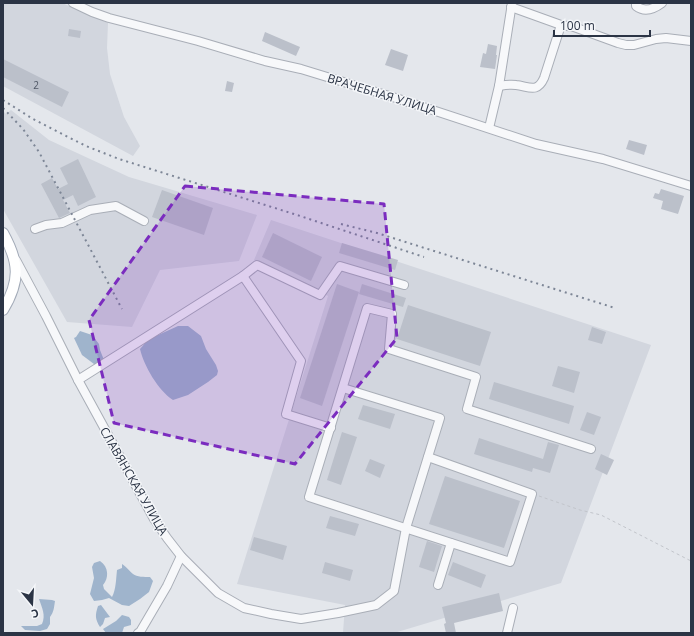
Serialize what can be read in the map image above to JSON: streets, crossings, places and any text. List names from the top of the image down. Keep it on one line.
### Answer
{"streets":{"main road":["СЛАВЯНСКАЯ УЛИЦА"],"street":["ВРАЧЕБНАЯ УЛИЦА"]},"house_numbers":["2"],"scale_bar":"100 m","north":"bottom"}
